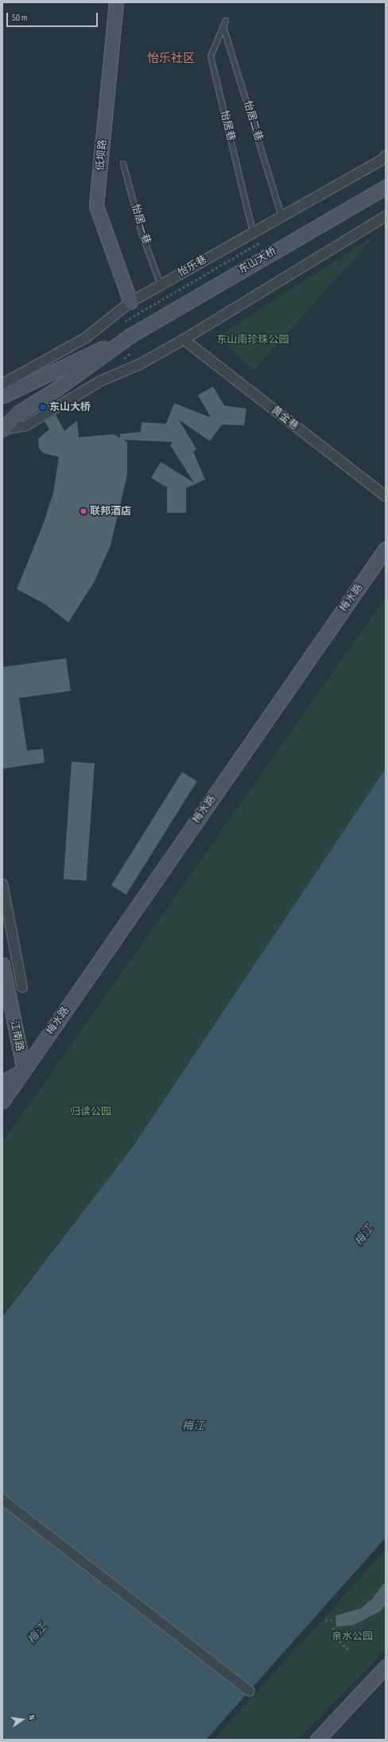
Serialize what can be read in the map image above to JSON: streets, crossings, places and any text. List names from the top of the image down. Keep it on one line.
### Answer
{"streets":{"main road":["低坝路","东山大桥","梅水路","江南路"],"street":["怡乐巷","黄金巷"],"lane":["怡居二巷","怡居巷","怡居一巷"]},"crossings":[["怡居二巷","怡居巷"],["怡居二巷","怡乐巷"],["怡居巷","怡乐巷"],["低坝路","怡乐巷"],["怡居一巷","怡乐巷"],["梅水路","江南路"]],"districts":["怡乐社区"],"water":["梅江"],"parks":["东山南珍珠公园","归读公园","亲水公园"],"places":["东山大桥","联邦酒店"],"scale_bar":"50 m","north":"right"}
